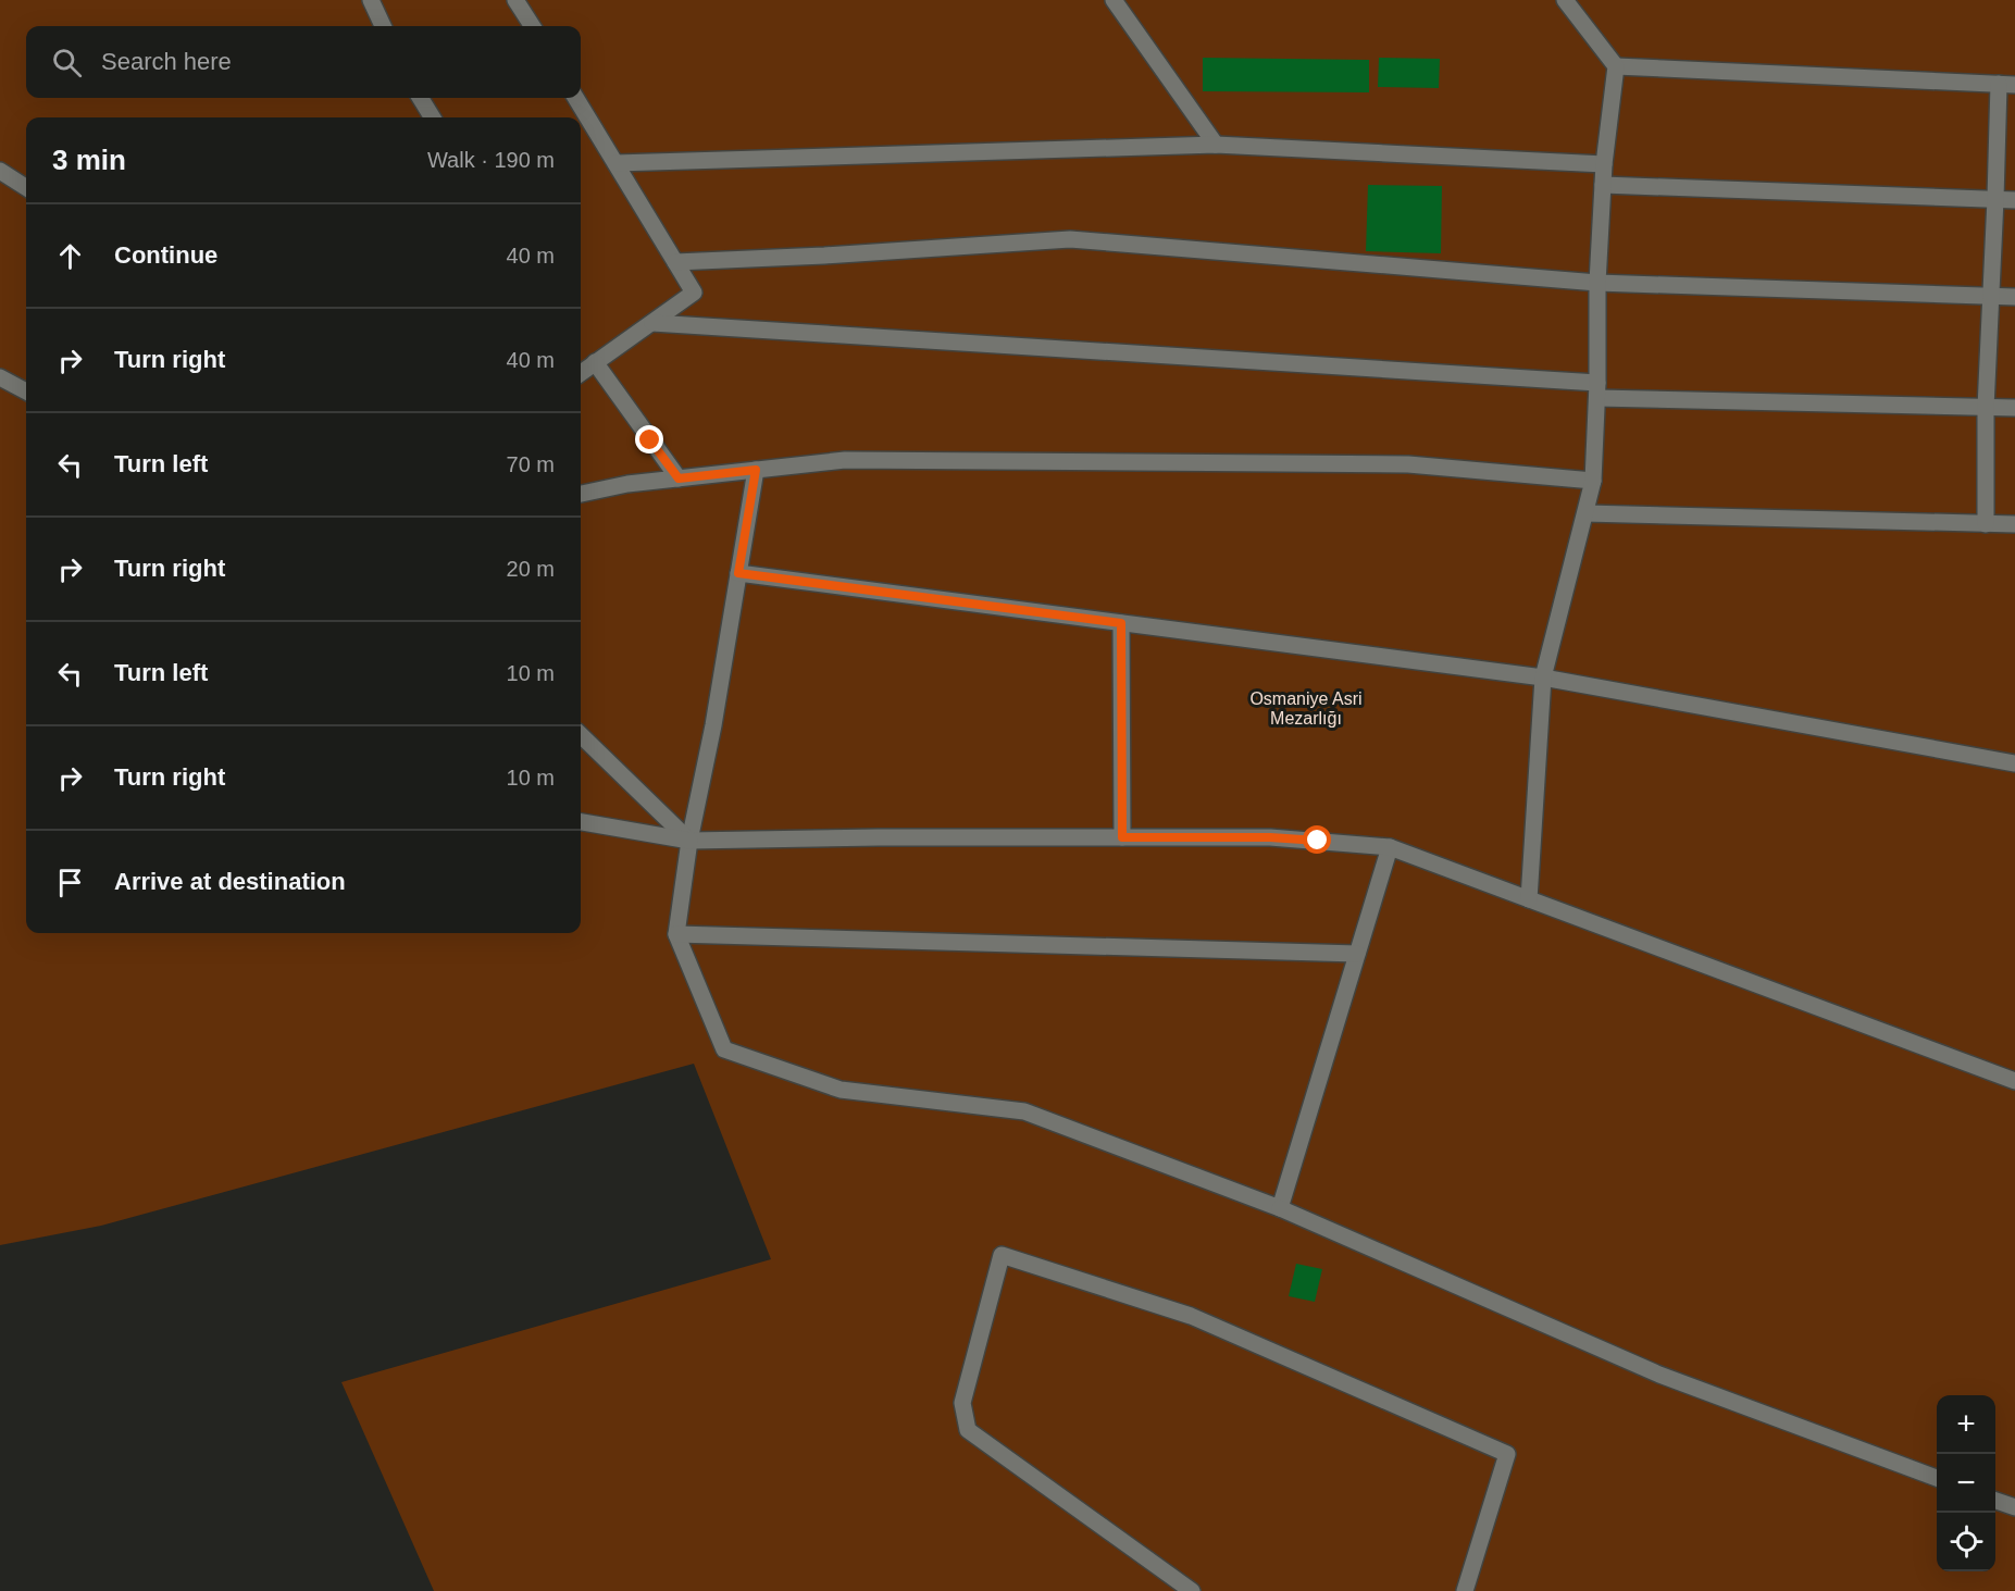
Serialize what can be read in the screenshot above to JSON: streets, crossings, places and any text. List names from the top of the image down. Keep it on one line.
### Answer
{"parks":["Osmaniye Asri Mezarlığı"],"page":{"search":"Search here","heading":["3 min","Walk · 190 m"],"list":[["Continue","40 m"],["Turn right","40 m"],["Turn left","70 m"],["Turn right","20 m"],["Turn left","10 m"],["Turn right","10 m"],"Arrive at destination"],"map_buttons":["+","−"]}}
